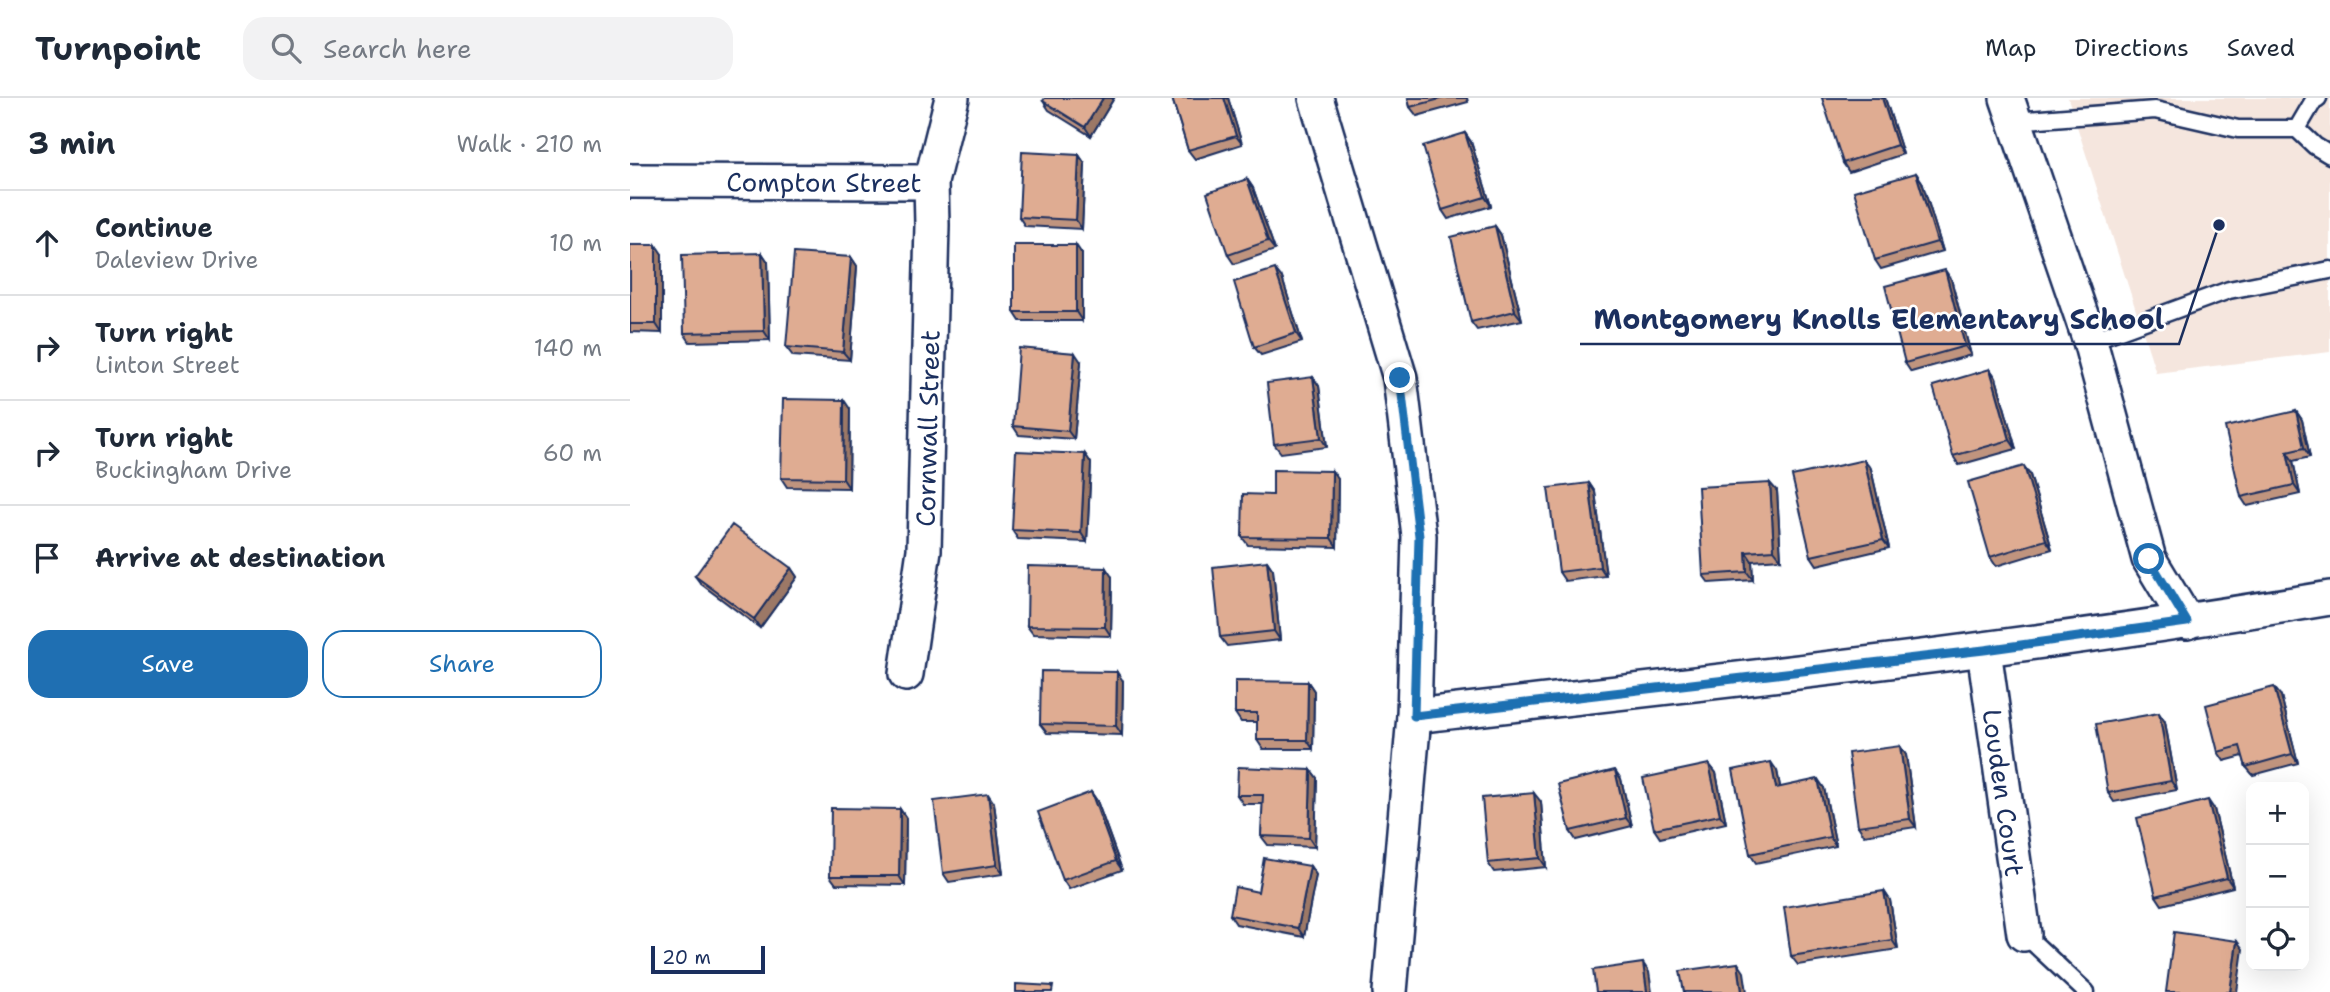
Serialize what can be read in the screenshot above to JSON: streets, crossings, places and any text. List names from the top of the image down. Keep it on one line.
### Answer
{"streets":{"street":["Compton Street","Cornwall Street","Louden Court"]},"crossings":[["Compton Street","Cornwall Street"]],"places":["Montgomery Knolls Elementary School"],"scale_bar":"20 m","page":{"header":"Turnpoint","search":"Search here","nav":["Map","Directions","Saved"],"heading":["3 min","Walk · 210 m"],"list":[["Continue","Daleview Drive","10 m"],["Turn right","Linton Street","140 m"],["Turn right","Buckingham Drive","60 m"],"Arrive at destination"],"buttons":["Save","Share"],"map_buttons":["+","−"],"scale":"20 m"}}
